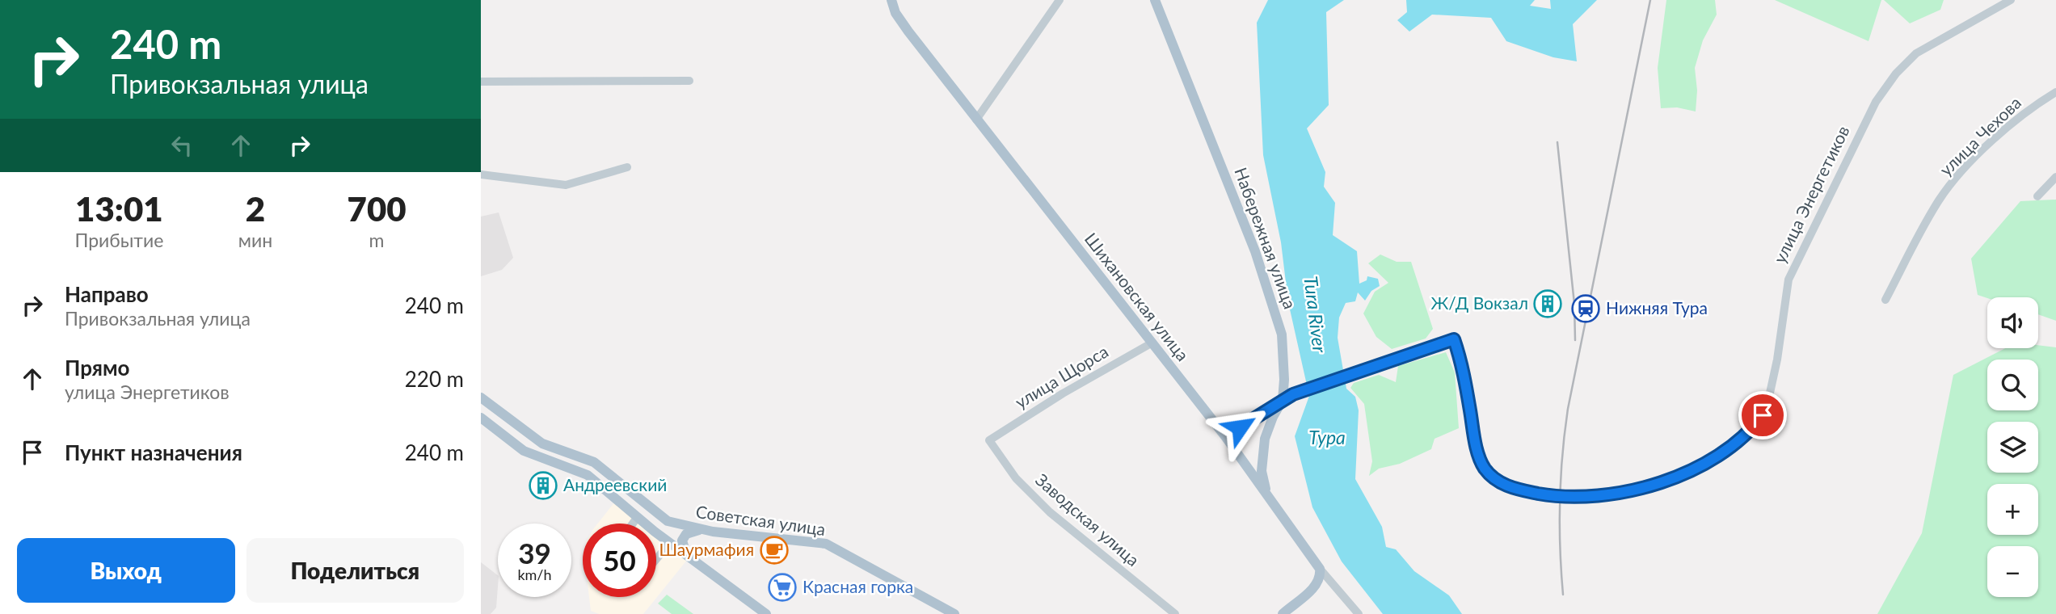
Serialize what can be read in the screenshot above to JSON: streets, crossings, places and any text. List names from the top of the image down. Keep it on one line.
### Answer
{"streets":{"main road":["Набережная улица","Шихановская улица","Советская улица"],"street":["улица Чехова","улица Энергетиков","улица Щорса","Заводская улица"]},"crossings":[["улица Энергетиков","Набережная улица"],["Набережная улица","Шихановская улица"],["Шихановская улица","улица Щорса"],["улица Щорса","Заводская улица"]],"water":["Tura River","Тура"],"places":{"building":["Ж/Д Вокзал","Андреевский"],"station":["Нижняя Тура"],"cafe":["Шаурмафия"],"supermarket":["Красная горка"]},"page":{"turn":["240 m","Привокзальная улица"],"eta":["13:01","Прибытие","2","мин","700","m"],"list":[{"name":"Направо","note":"Привокзальная улица","value":"240 m"},{"name":"Прямо","note":"улица Энергетиков","value":"220 m"},{"name":"Пункт назначения","value":"240 m"}],"map_buttons":["+","−"],"speed":"39 km/h","limit":"50","buttons":["Выход","Поделиться"]}}
